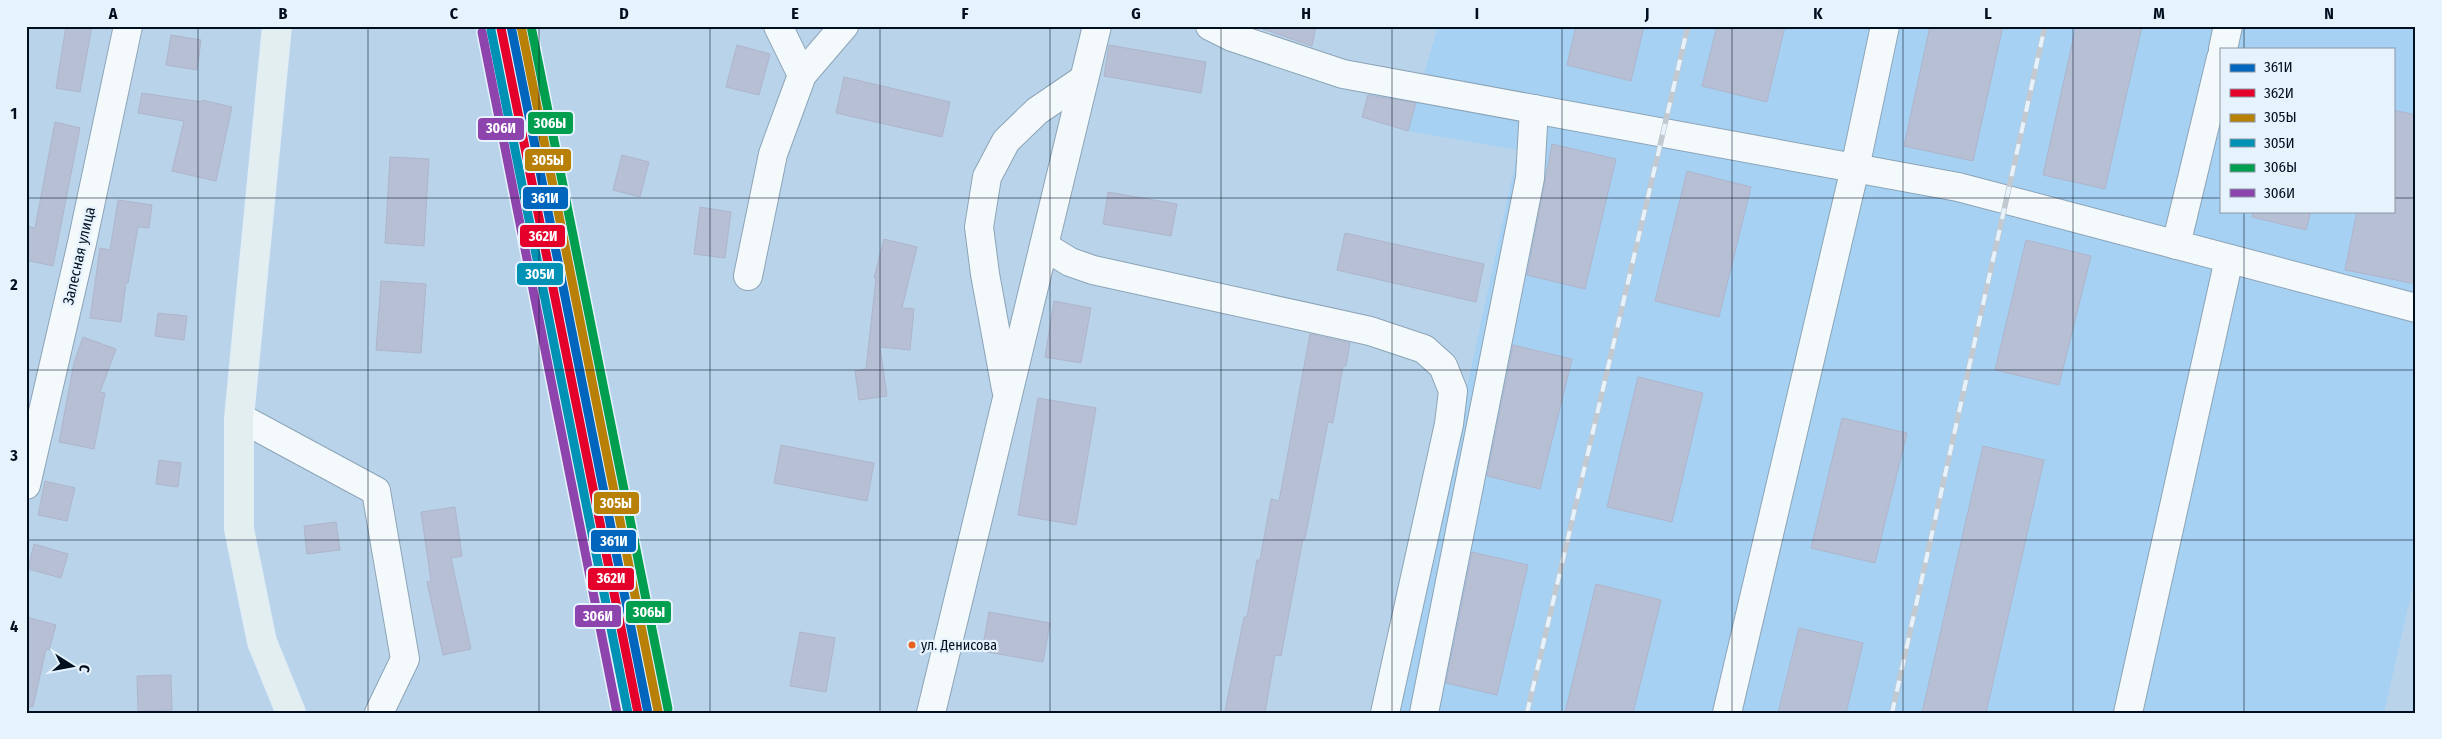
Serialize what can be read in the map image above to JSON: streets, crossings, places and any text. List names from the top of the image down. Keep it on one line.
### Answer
{"streets":{"street":["Залесная улица"]},"places":["ул. Денисова"],"lines":["transit line 361И","transit line 305Ы","transit line 306Ы","transit line 362И","transit line 305И","transit line 306И"],"legend":["361И","362И","305Ы","305И","306Ы","306И"],"north":"right","grid":{"columns":["A","B","C","D","E","F","G","H","I","J","K","L","M","N"],"rows":["1","2","3","4"]}}
